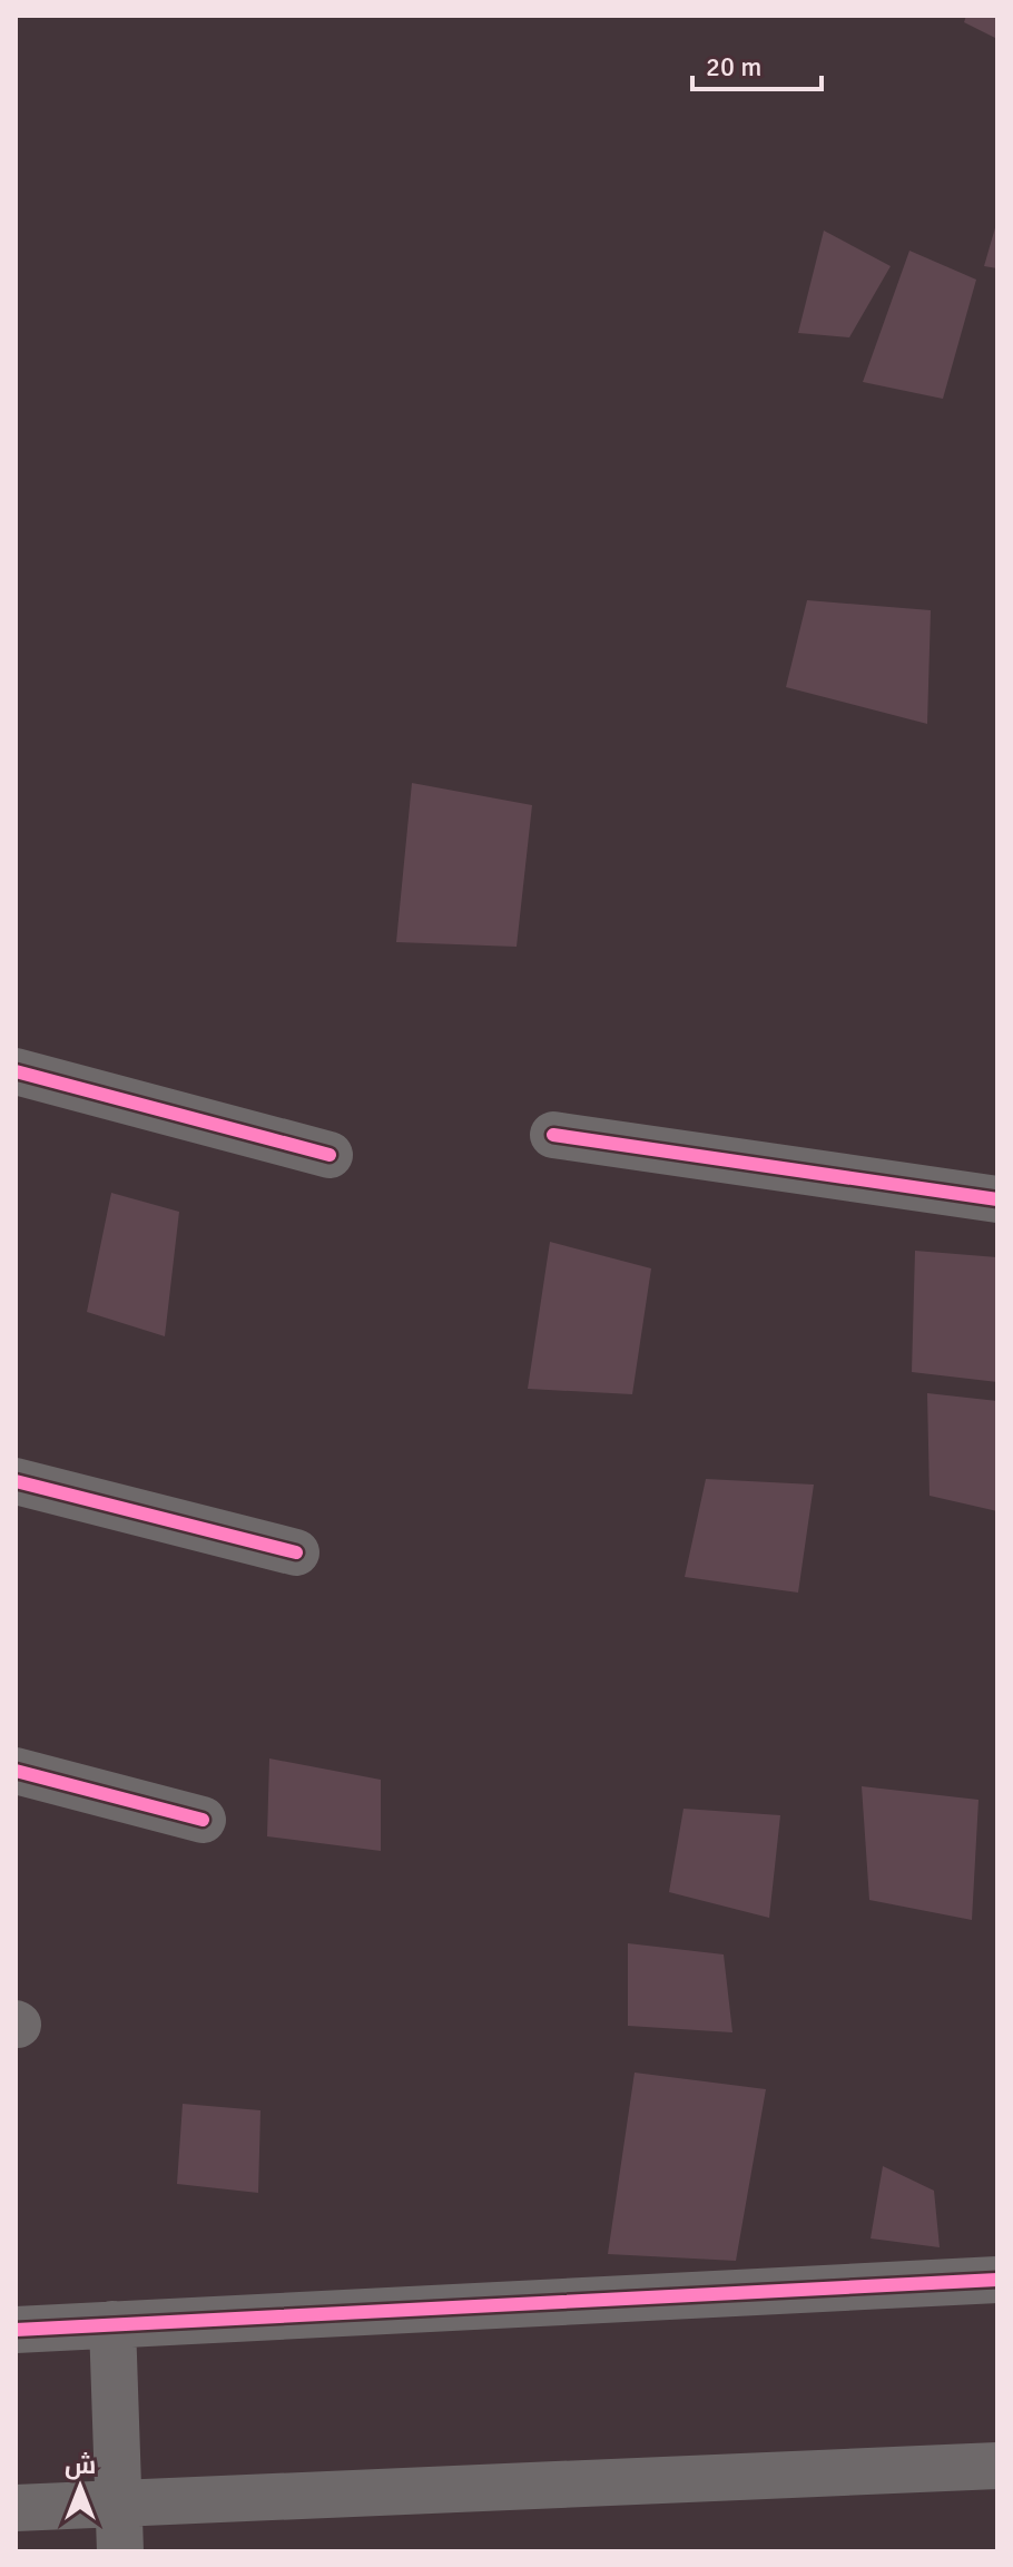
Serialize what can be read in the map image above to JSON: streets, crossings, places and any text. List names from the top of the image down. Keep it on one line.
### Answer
{"scale_bar":"20 m","north":"top"}
